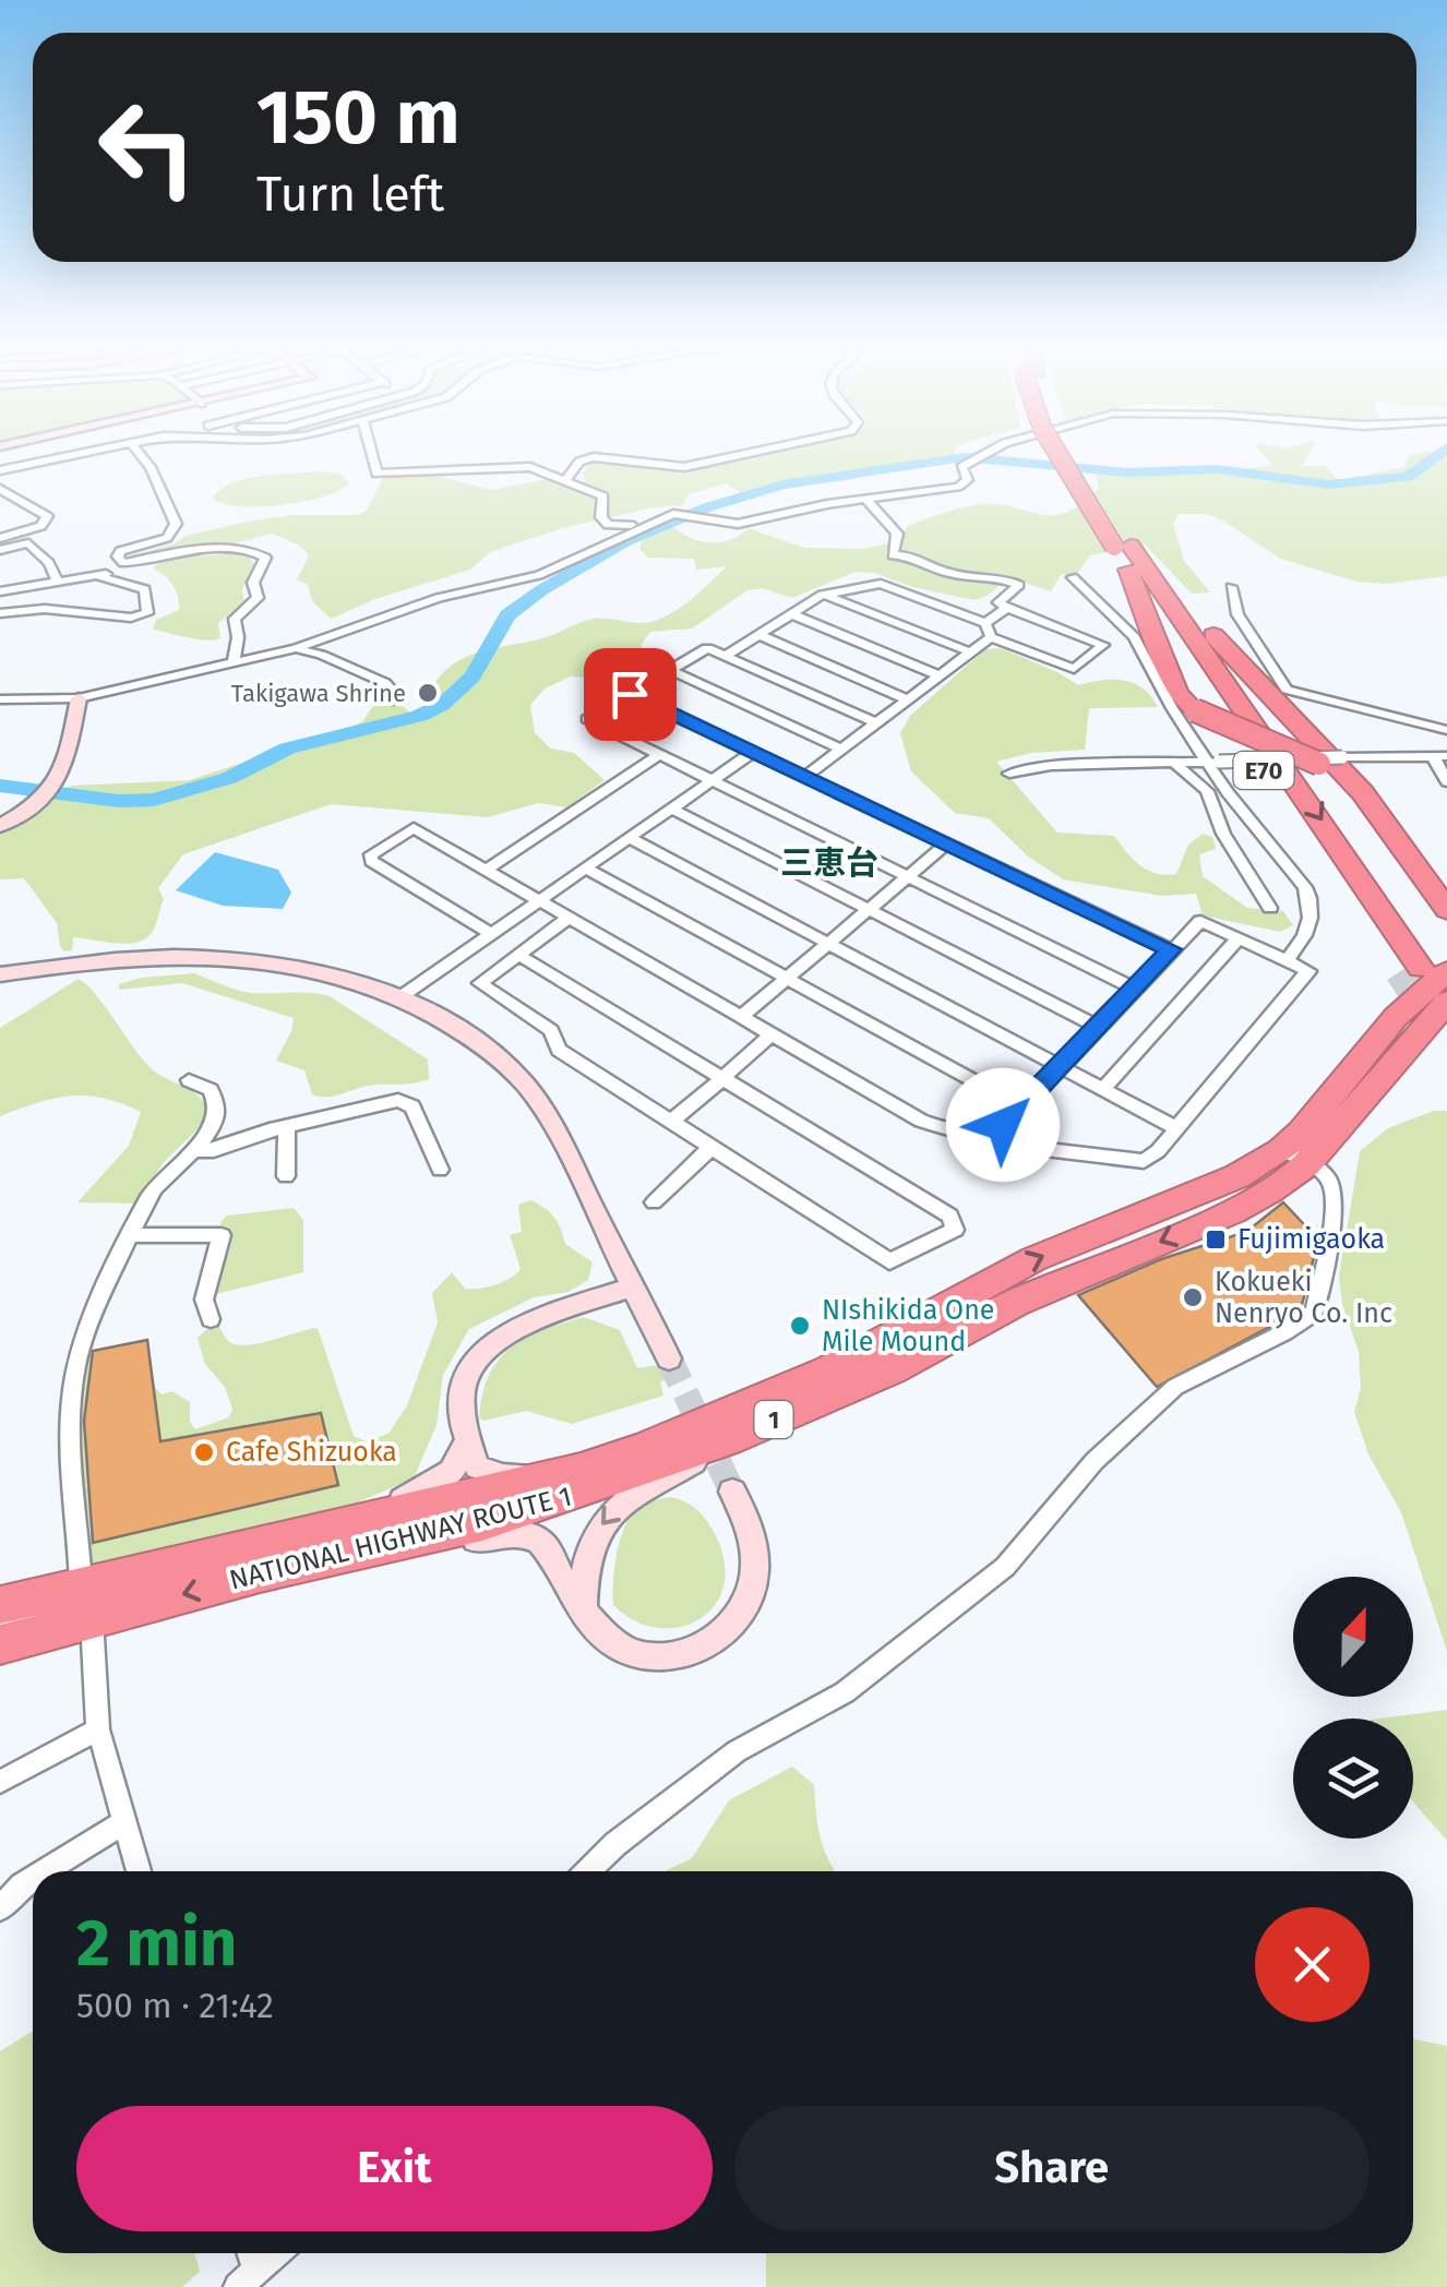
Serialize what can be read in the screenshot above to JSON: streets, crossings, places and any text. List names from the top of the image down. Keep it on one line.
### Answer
{"streets":{"highway":["E70","1","NATIONAL HIGHWAY ROUTE 1"]},"crossings":[["E70","NATIONAL HIGHWAY ROUTE 1"]],"districts":["三恵台"],"places":{"other":["Takigawa Shrine","Kokueki Nenryo Co. Inc","NIshikida One Mile Mound","Cafe Shizuoka"],"transit":["Fujimigaoka"]},"north":"top","page":{"turn":["150 m","Turn left"],"heading":["2 min","500 m · 21:42"],"buttons":["Exit","Share"]}}
